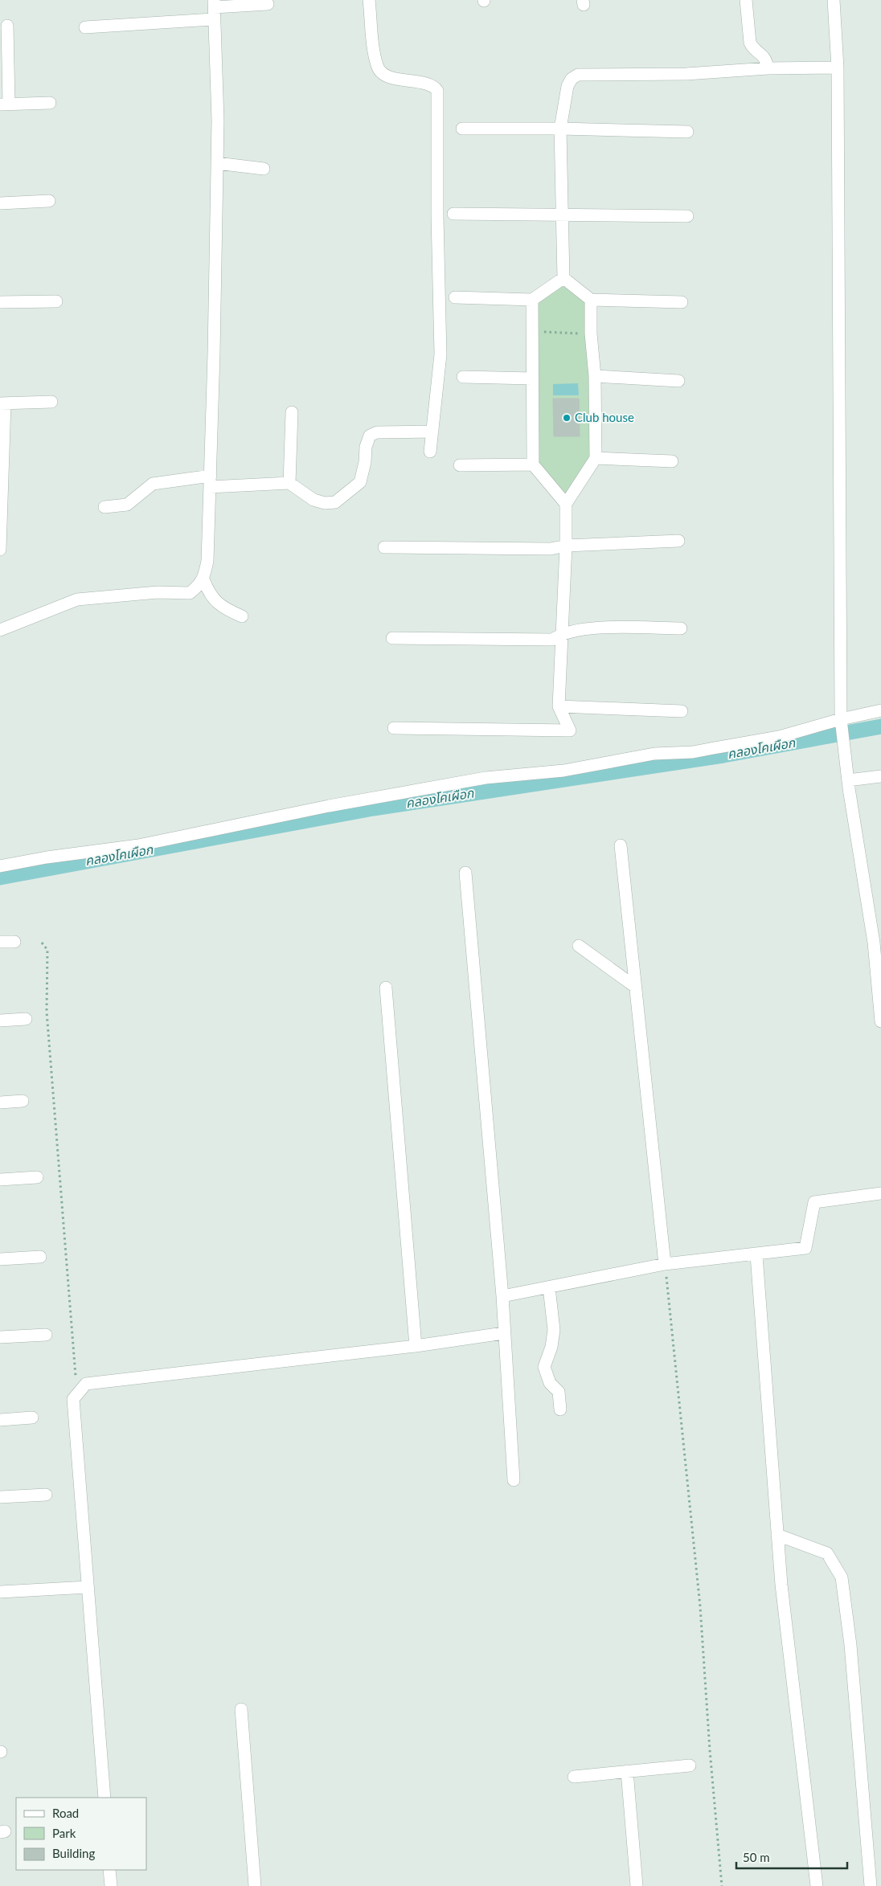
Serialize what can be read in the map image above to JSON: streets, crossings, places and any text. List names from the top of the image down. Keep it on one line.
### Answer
{"water":["คลองโคเผือก"],"places":["Club house"],"legend":["Road","Park","Building"],"scale_bar":"50 m"}
